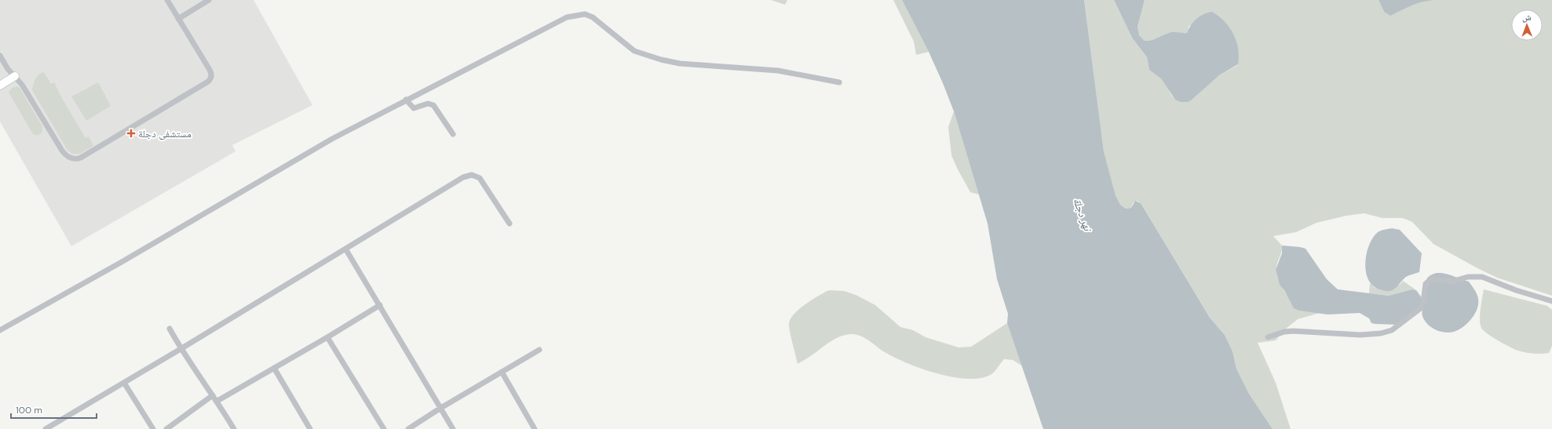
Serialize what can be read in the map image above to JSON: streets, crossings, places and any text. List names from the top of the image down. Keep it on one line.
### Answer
{"water":["نهر دجلة"],"places":{"health":["مستشفى دجلة"]},"scale_bar":"100 m","north":"top"}
